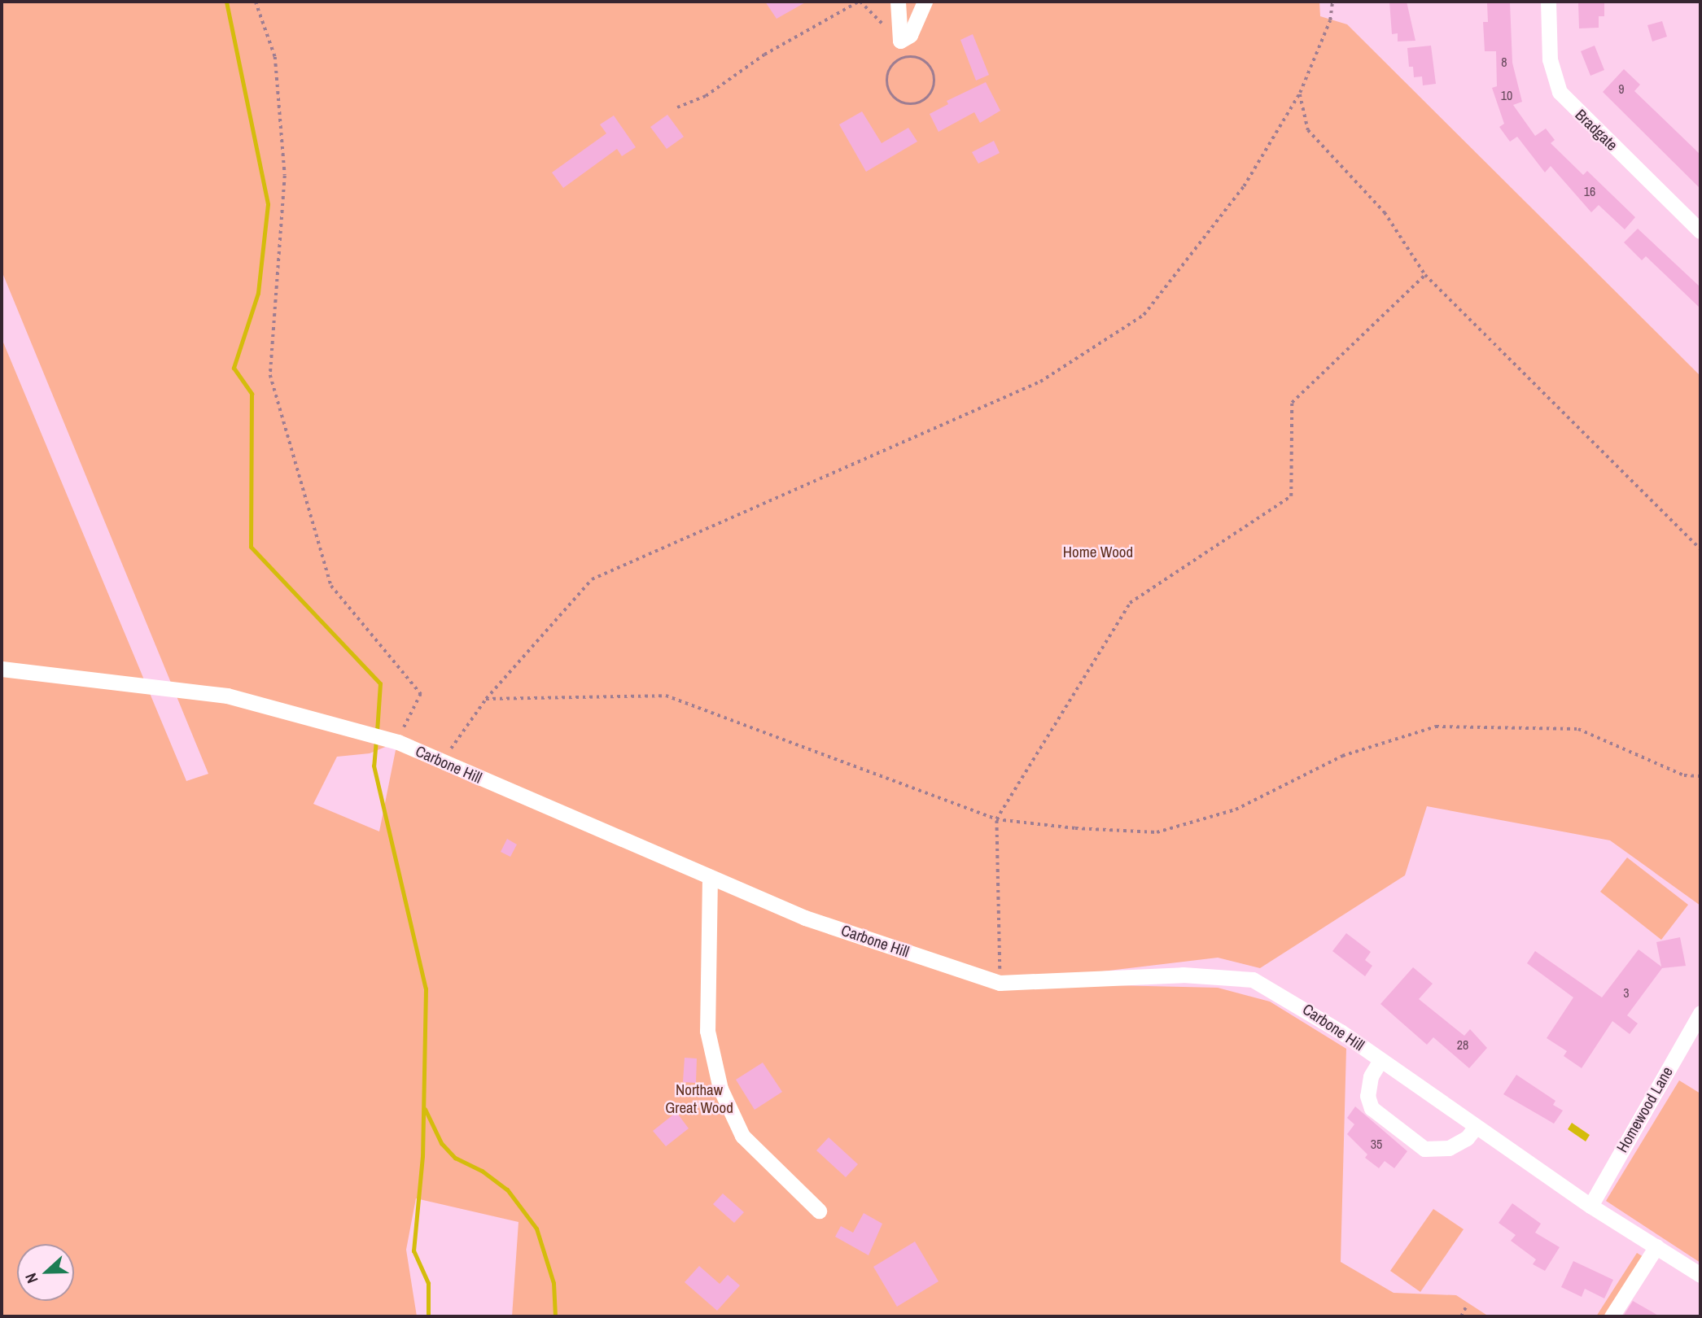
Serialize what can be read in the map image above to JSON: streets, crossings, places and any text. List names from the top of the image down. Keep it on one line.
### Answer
{"streets":{"street":["Bradgate","Carbone Hill","Homewood Lane"]},"crossings":[["Carbone Hill","Homewood Lane"]],"parks":["Home Wood","Northaw Great Wood"],"house_numbers":["8","9","10","16","3","28","35"],"north":"left"}
